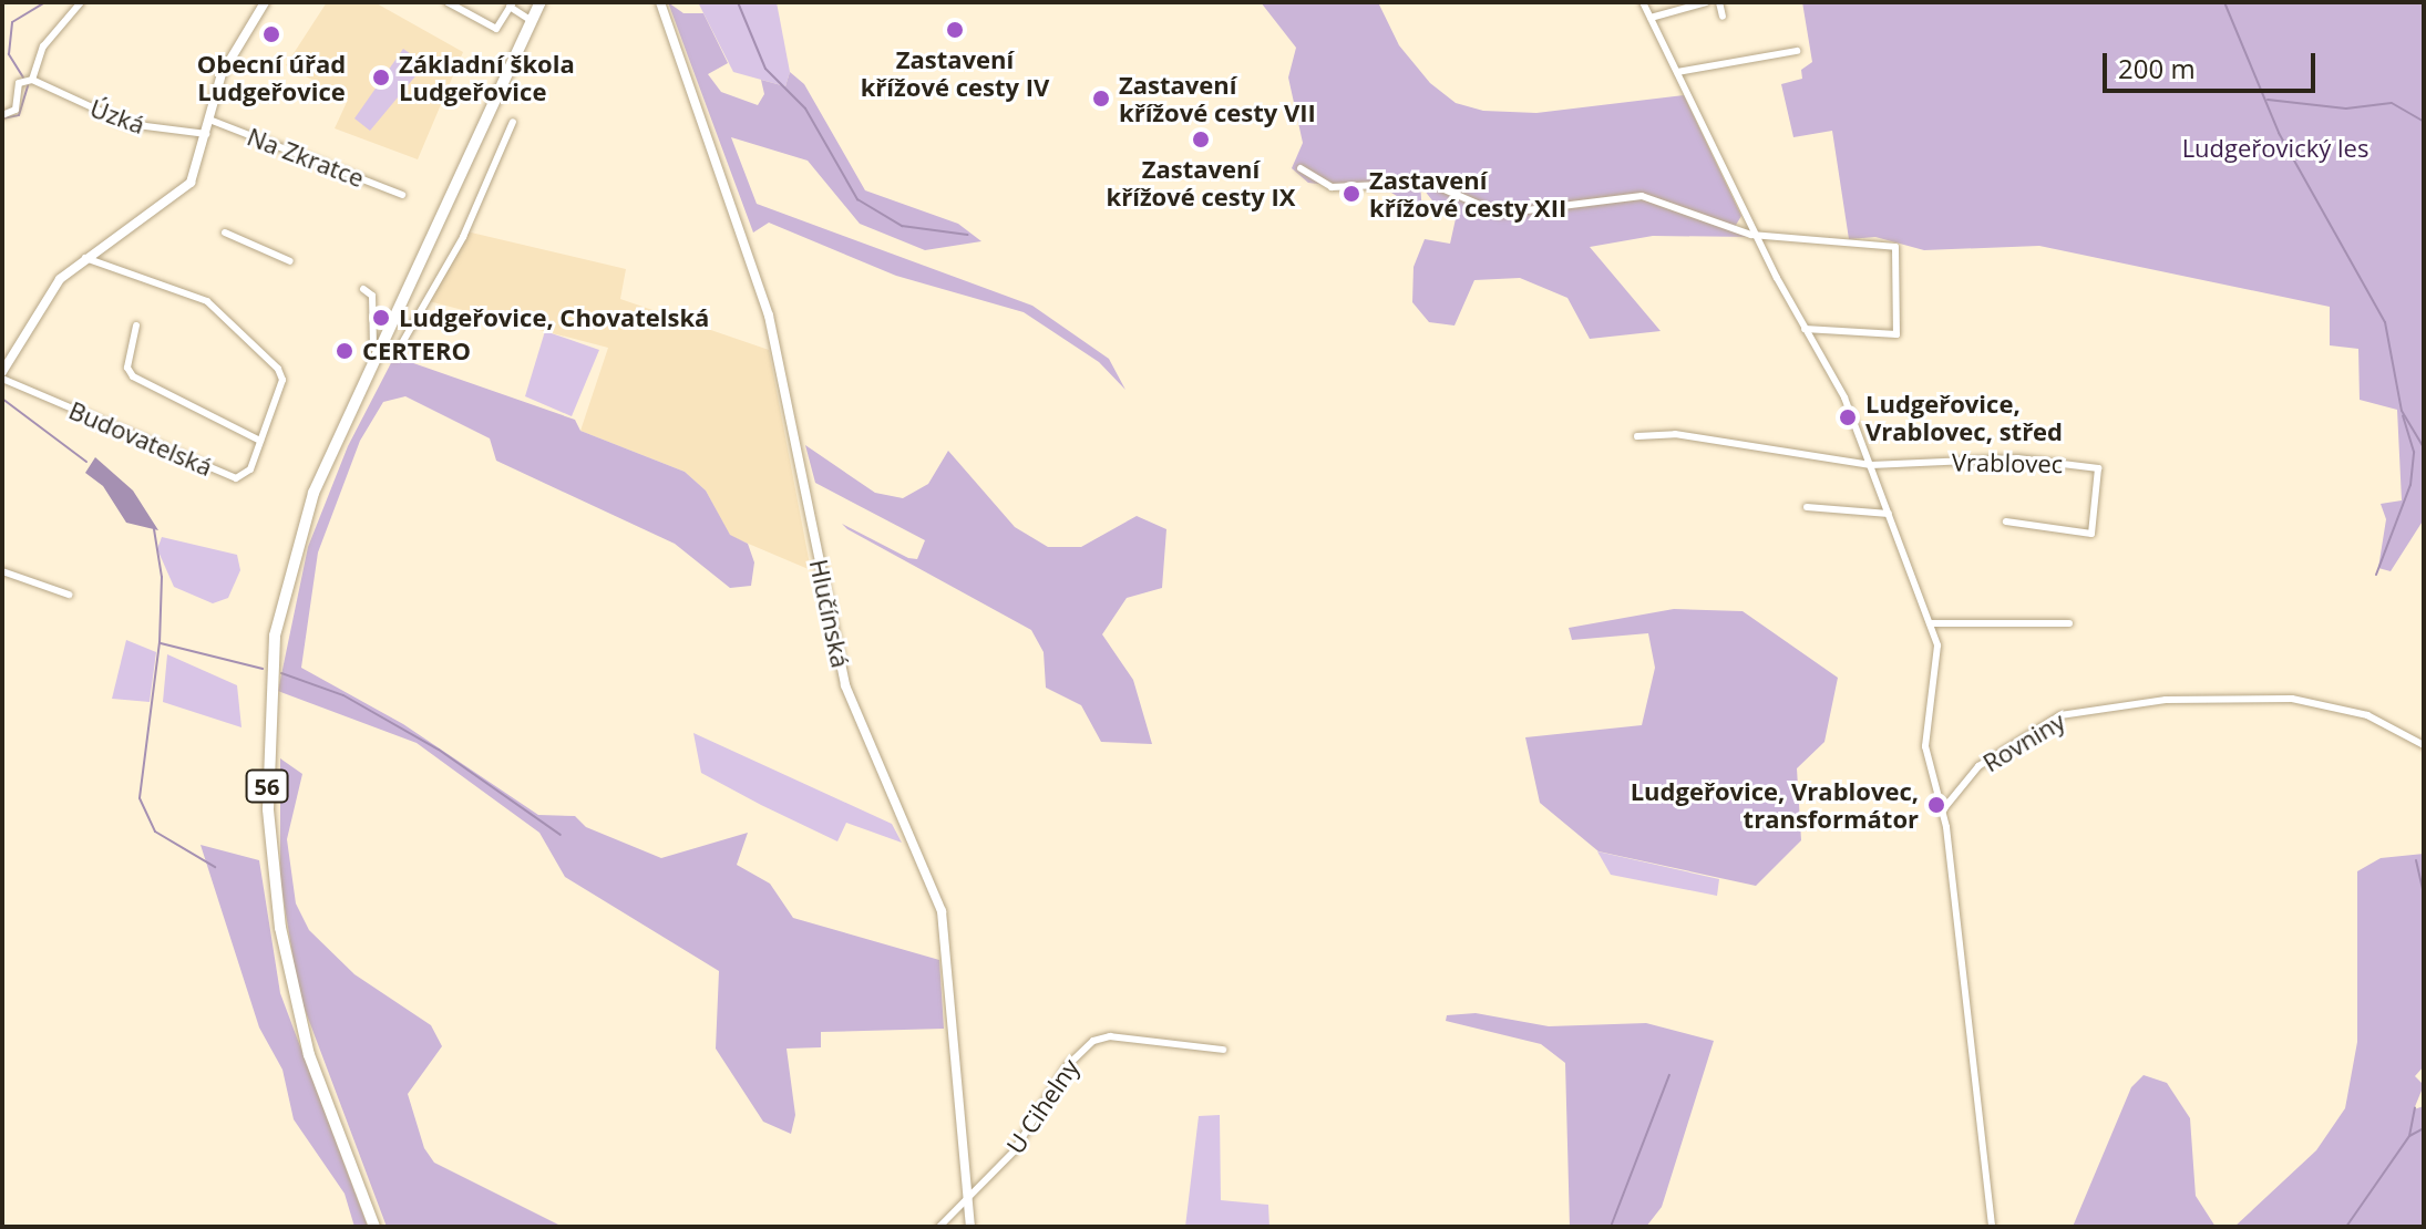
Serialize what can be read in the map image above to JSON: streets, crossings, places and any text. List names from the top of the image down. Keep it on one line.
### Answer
{"streets":{"main road":["56"],"street":["Úzká","Na Zkratce","Budovatelská","Vrablovec","Hlučínská","Rovniny","U Cihelny"]},"crossings":[["Hlučínská","U Cihelny"]],"parks":["Ludgeřovický les"],"places":["Zastavení křížové cesty IV","Obecní úřad Ludgeřovice","Základní škola Ludgeřovice","Zastavení křížové cesty VII","Zastavení křížové cesty IX","Zastavení křížové cesty XII","Ludgeřovice, Chovatelská","CERTERO","Ludgeřovice, Vrablovec, střed","Ludgeřovice, Vrablovec, transformátor"],"scale_bar":"200 m"}
